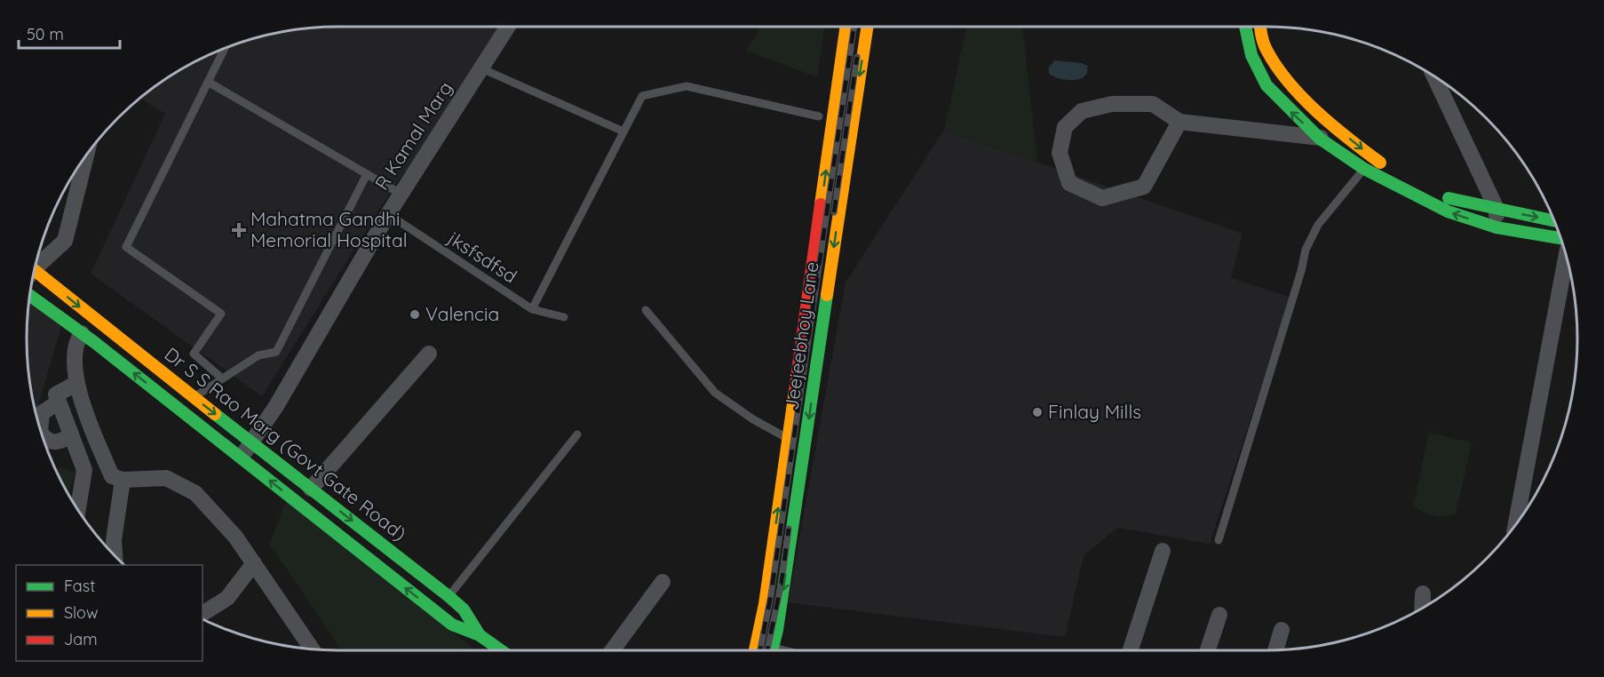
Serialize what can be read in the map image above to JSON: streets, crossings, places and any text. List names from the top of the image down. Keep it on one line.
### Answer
{"streets":{"street":["R Kamal Marg","Jeejeebhoy Lane","Dr S S Rao Marg (Govt Gate Road)"],"lane":["jksfsdfsd"]},"crossings":[["R Kamal Marg","jksfsdfsd"],["R Kamal Marg","Dr S S Rao Marg (Govt Gate Road)"]],"places":{"health":["Mahatma Gandhi Memorial Hospital"],"other":["Valencia","Finlay Mills"]},"legend":["Fast","Slow","Jam"],"scale_bar":"50 m"}
